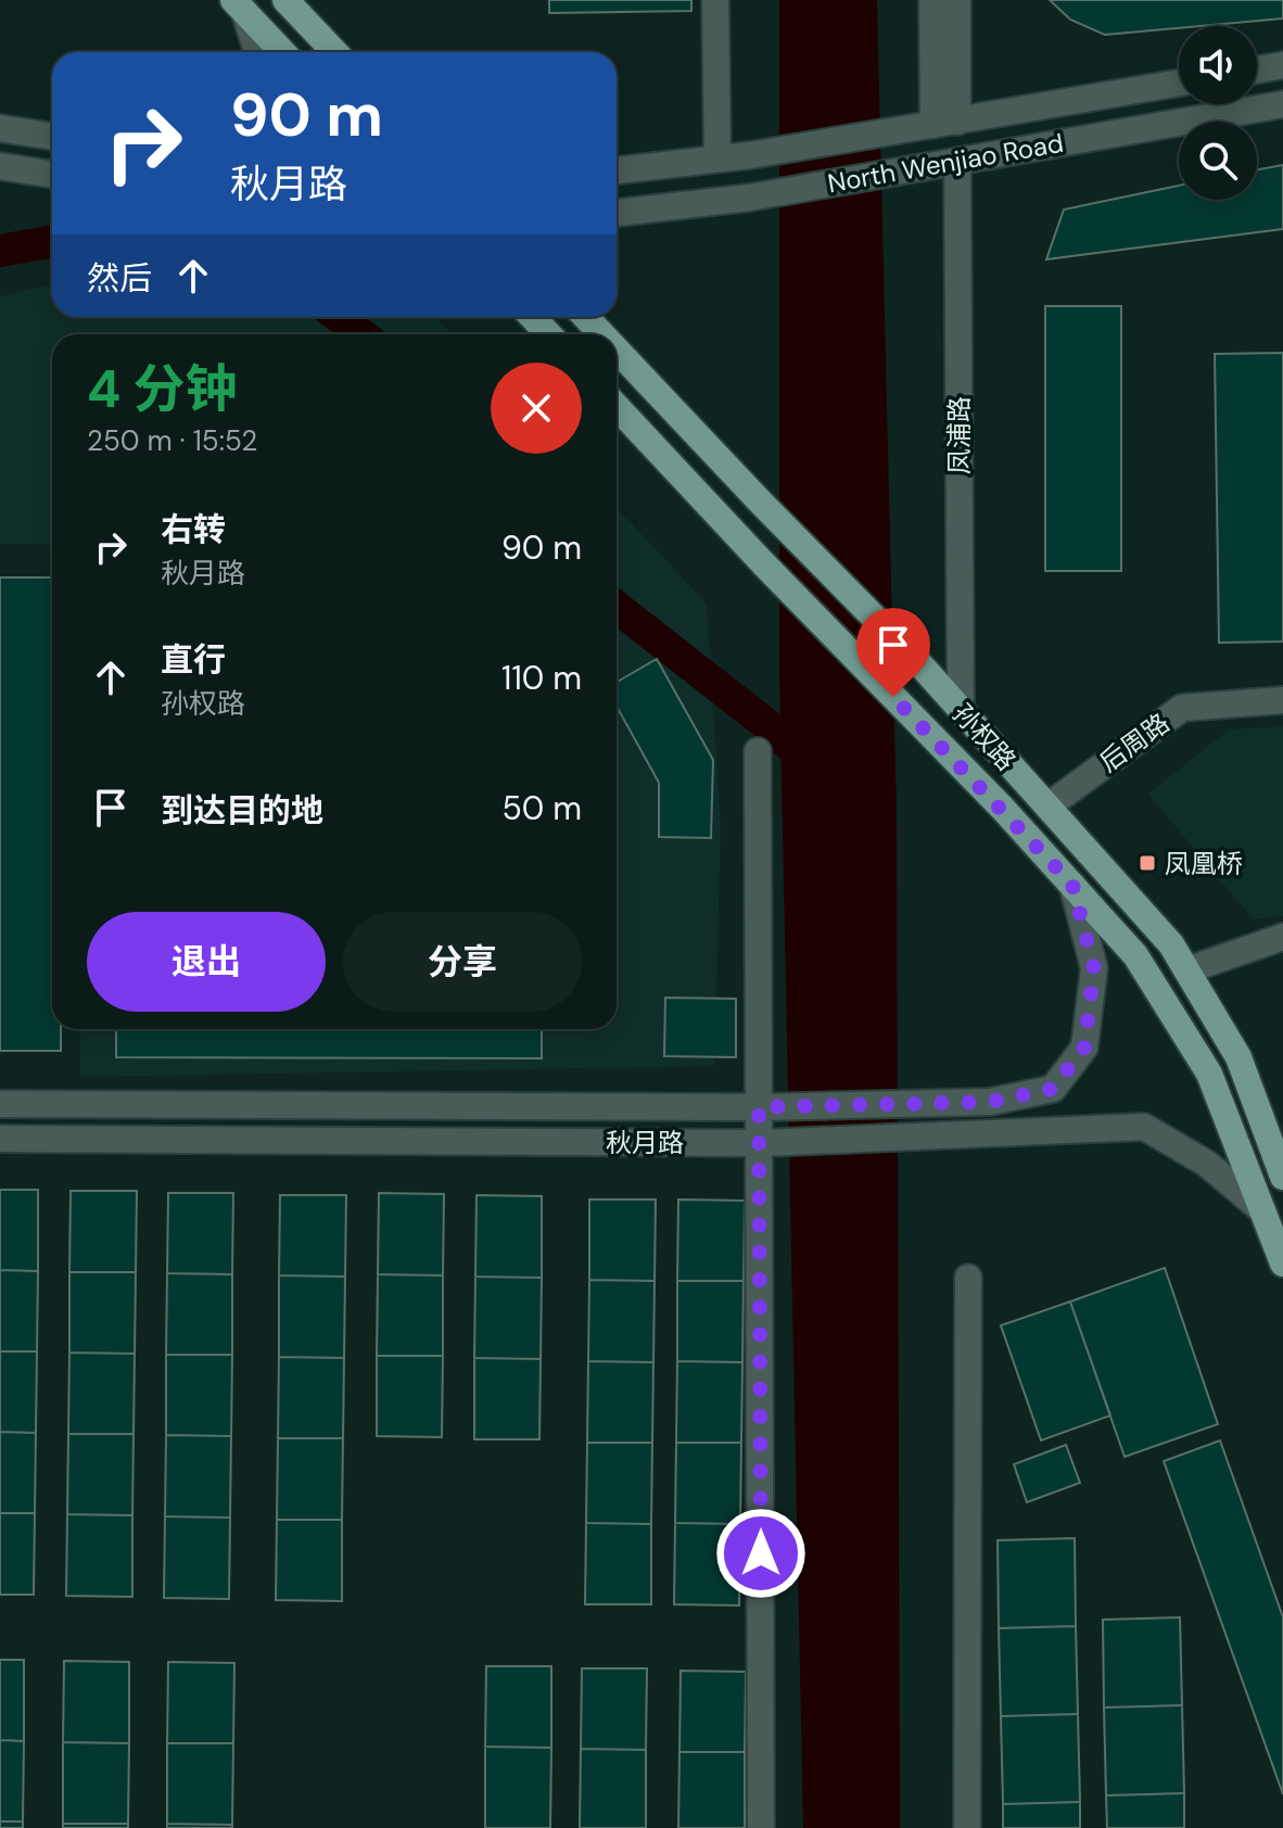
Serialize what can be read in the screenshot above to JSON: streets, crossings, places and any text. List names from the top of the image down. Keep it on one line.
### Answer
{"streets":{"main road":["孙权路"],"street":["North Wenjiao Road","凤浦路","后周路","秋月路"]},"crossings":[["North Wenjiao Road","凤浦路"],["凤浦路","孙权路"],["孙权路","后周路"],["孙权路","秋月路"]],"places":{"transit":["凤凰桥"]},"page":{"turn":["90 m","秋月路"],"then":"然后","heading":["4 分钟","250 m · 15:52"],"list":[{"name":"右转","note":"秋月路","value":"90 m"},{"name":"直行","note":"孙权路","value":"110 m"},{"name":"到达目的地","value":"50 m"}],"buttons":["退出","分享"]}}
